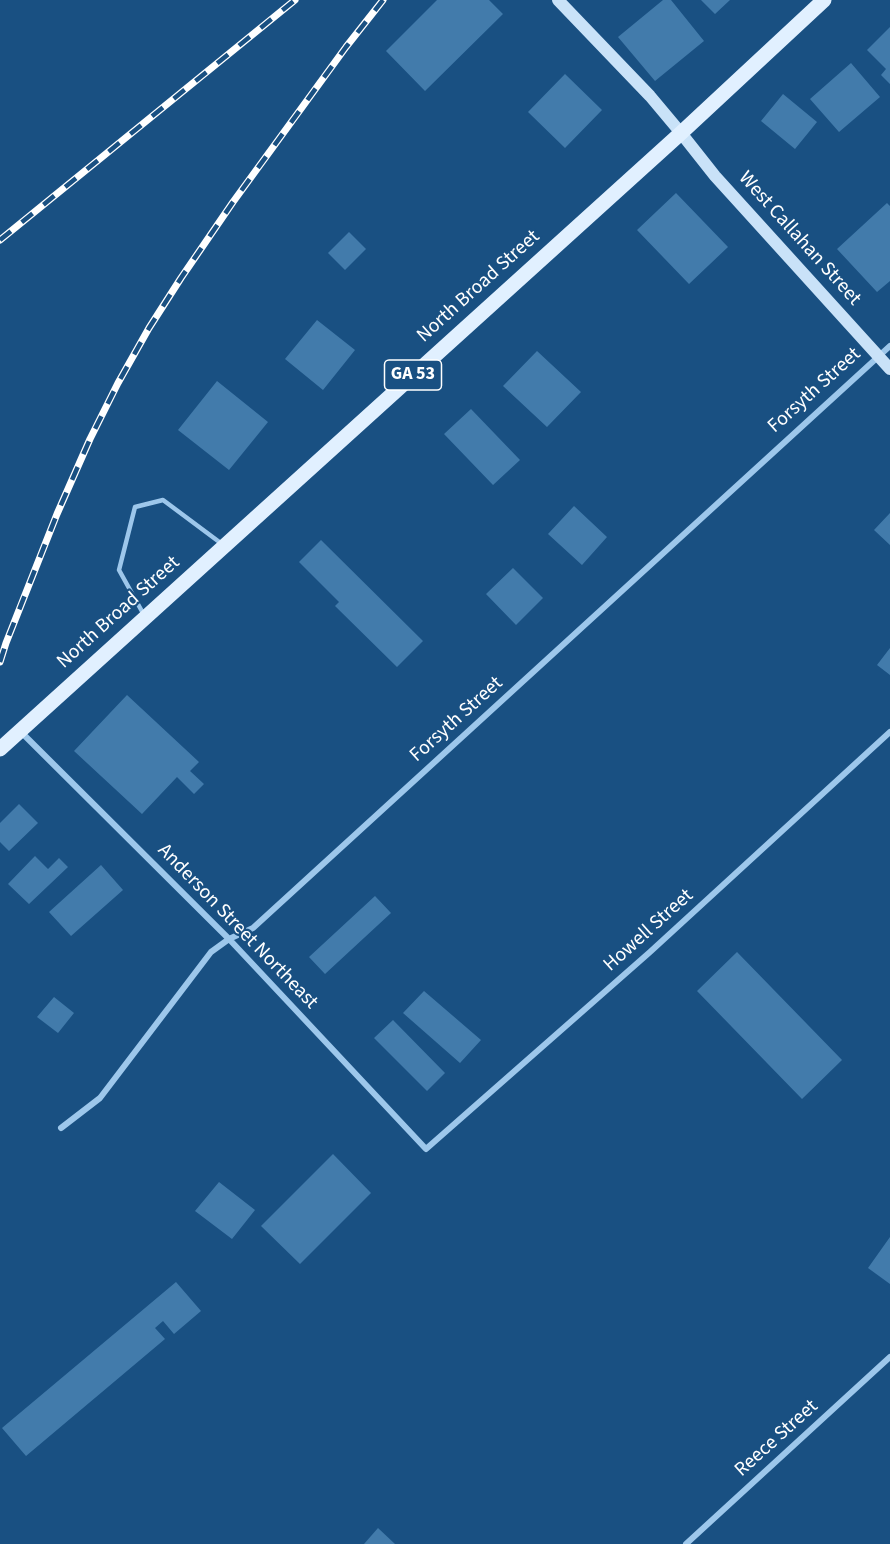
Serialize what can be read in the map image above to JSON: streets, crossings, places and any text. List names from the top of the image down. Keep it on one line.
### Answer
{"streets":{"main road":["North Broad Street","GA 53"],"street":["West Callahan Street","Forsyth Street","Anderson Street Northeast","Howell Street","Reece Street"]},"crossings":[["West Callahan Street","North Broad Street"],["West Callahan Street","Forsyth Street"],["North Broad Street","Anderson Street Northeast"],["Forsyth Street","Anderson Street Northeast"],["Anderson Street Northeast","Howell Street"]]}
